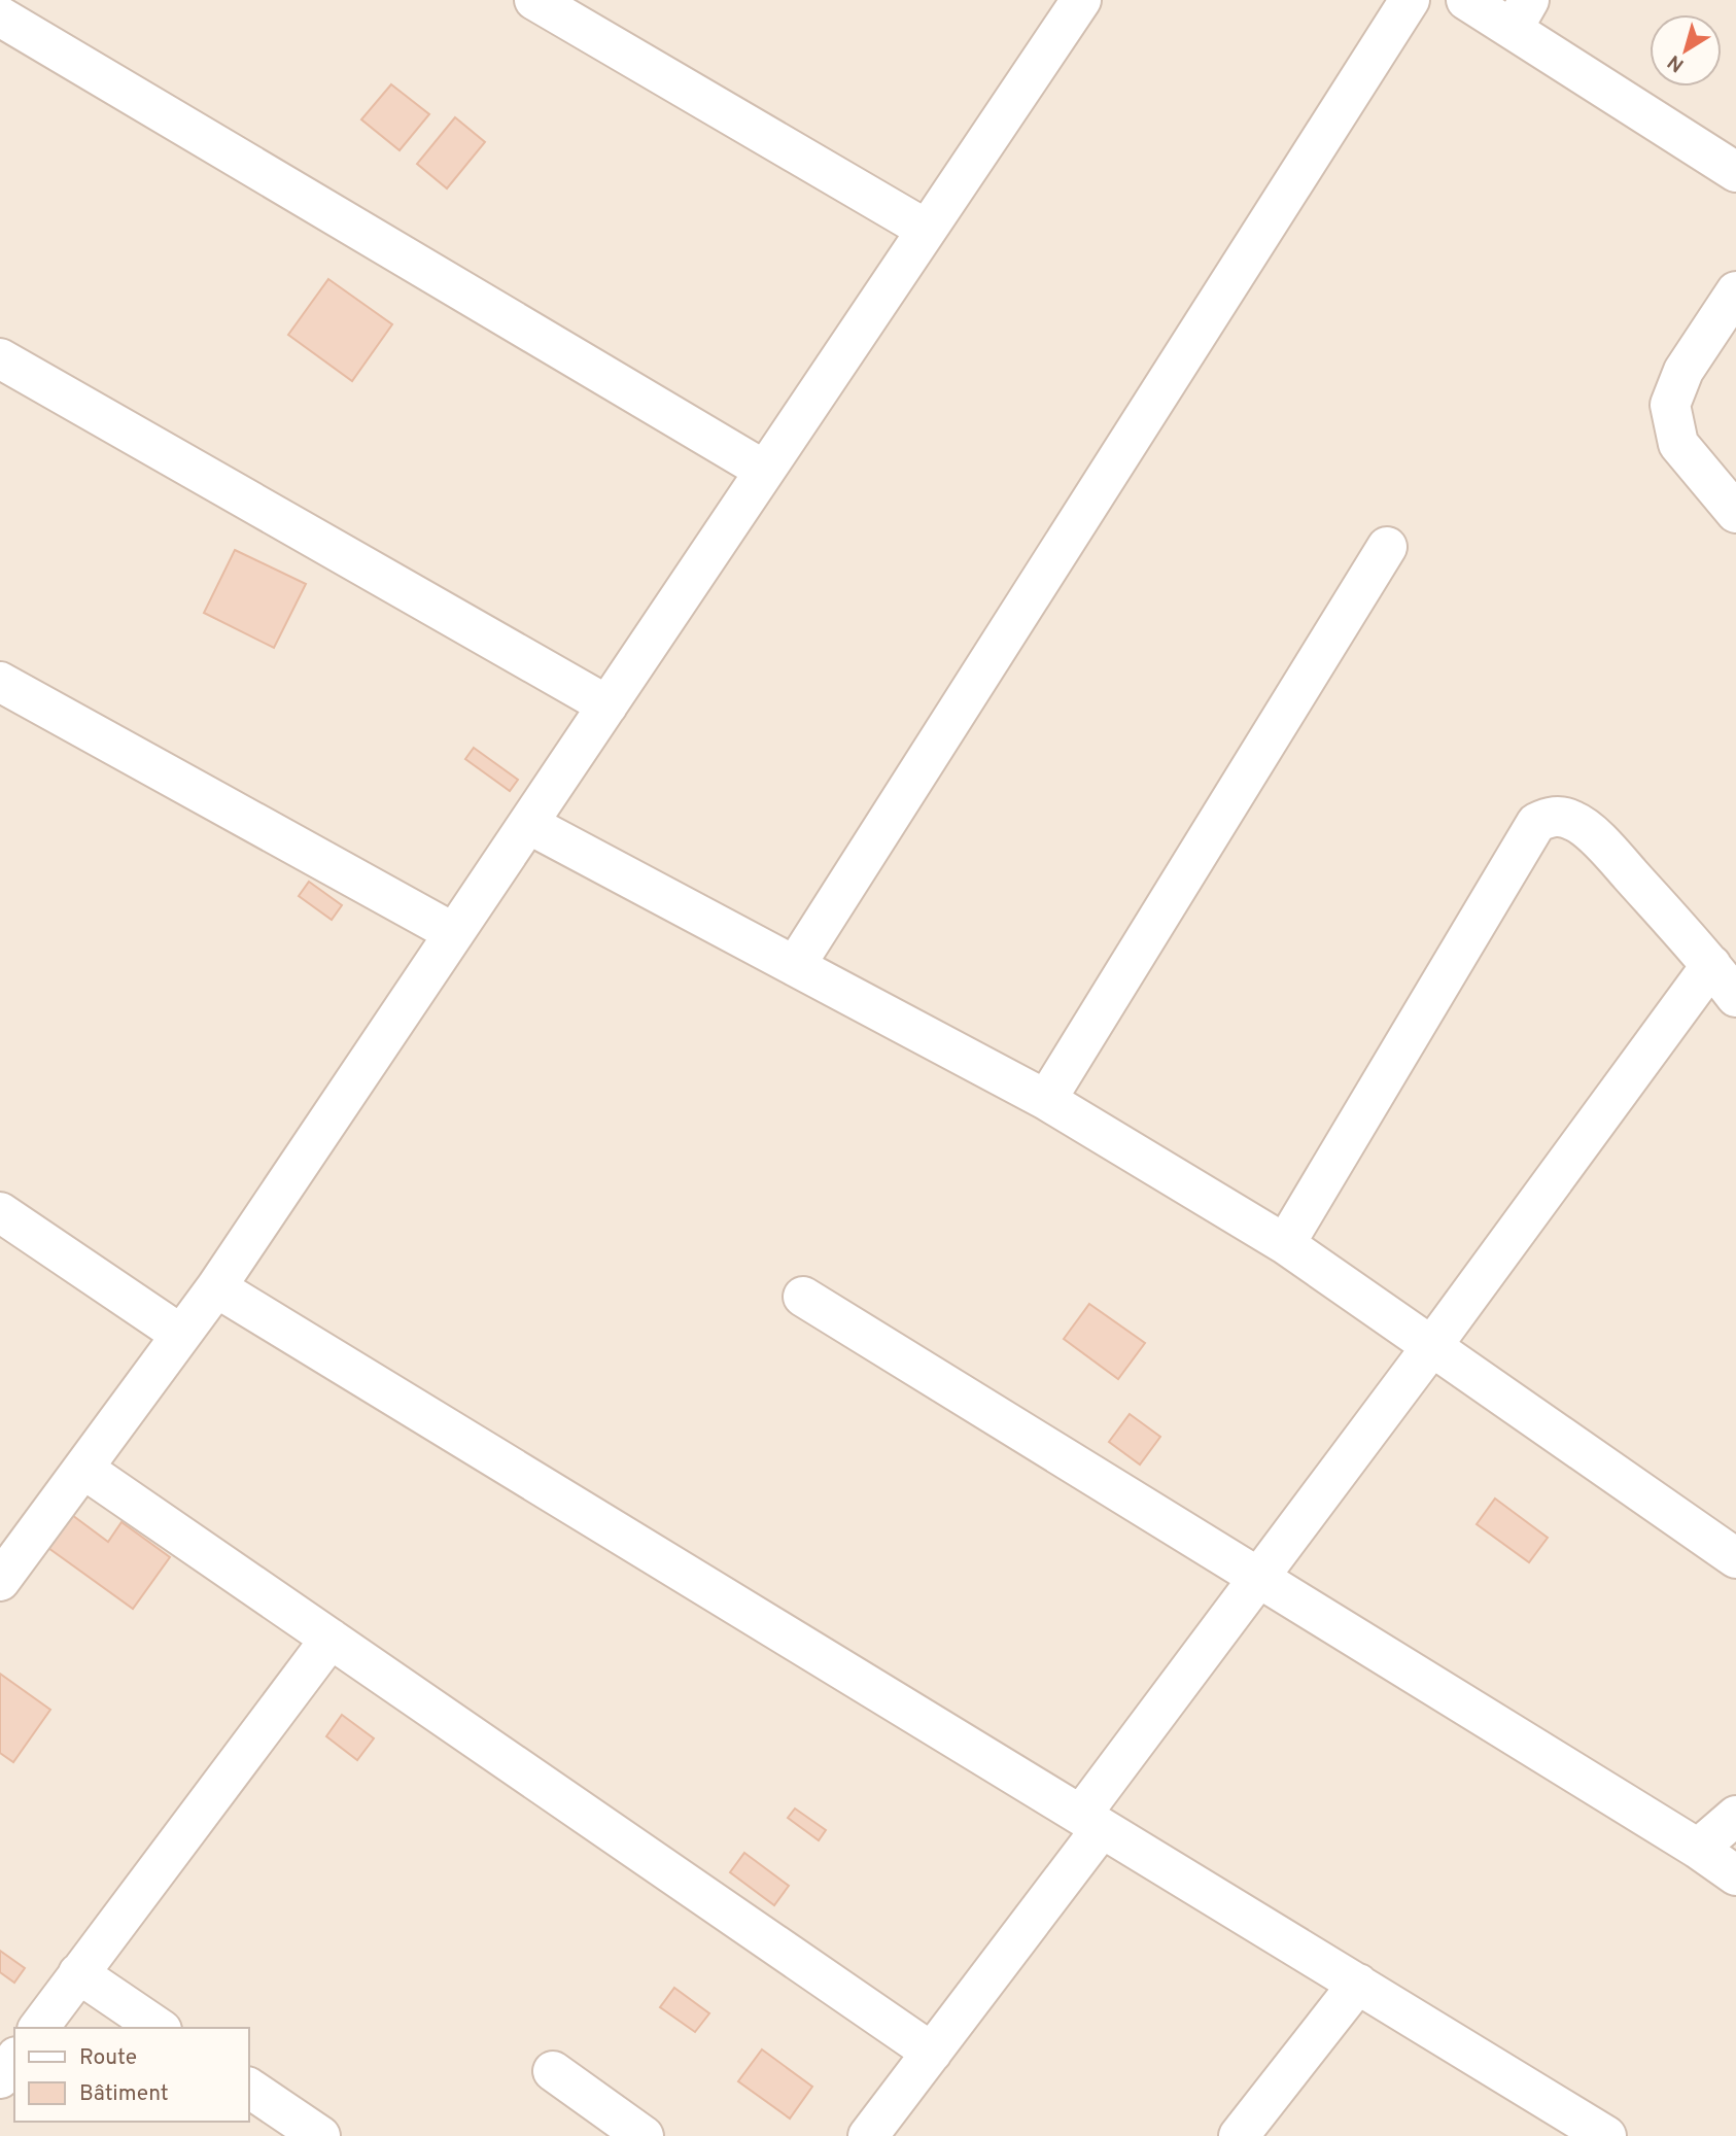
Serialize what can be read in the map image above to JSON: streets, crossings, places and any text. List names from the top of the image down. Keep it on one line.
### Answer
{"legend":["Route","Bâtiment"],"north":"bottom left"}
